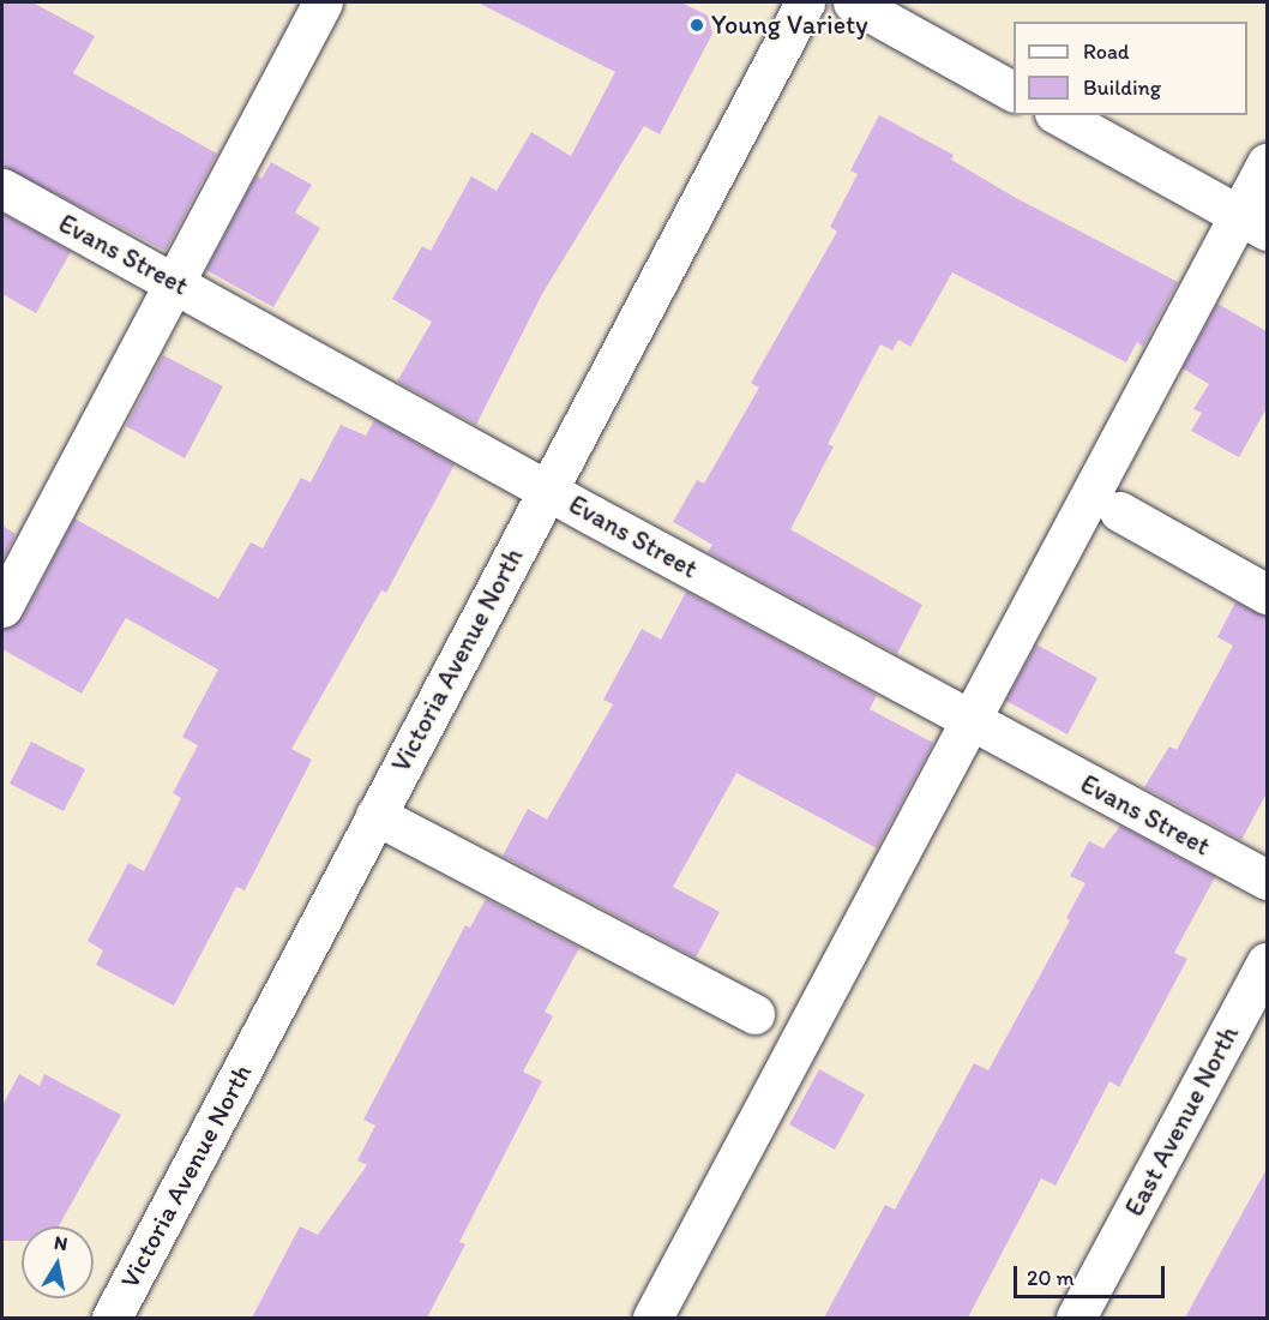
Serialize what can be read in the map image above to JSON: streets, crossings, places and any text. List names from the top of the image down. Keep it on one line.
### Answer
{"streets":{"main road":["Evans Street","Victoria Avenue North","East Avenue North"]},"crossings":[["Evans Street","Victoria Avenue North"]],"places":["Young Variety"],"legend":["Road","Building"],"scale_bar":"20 m","north":"top"}
